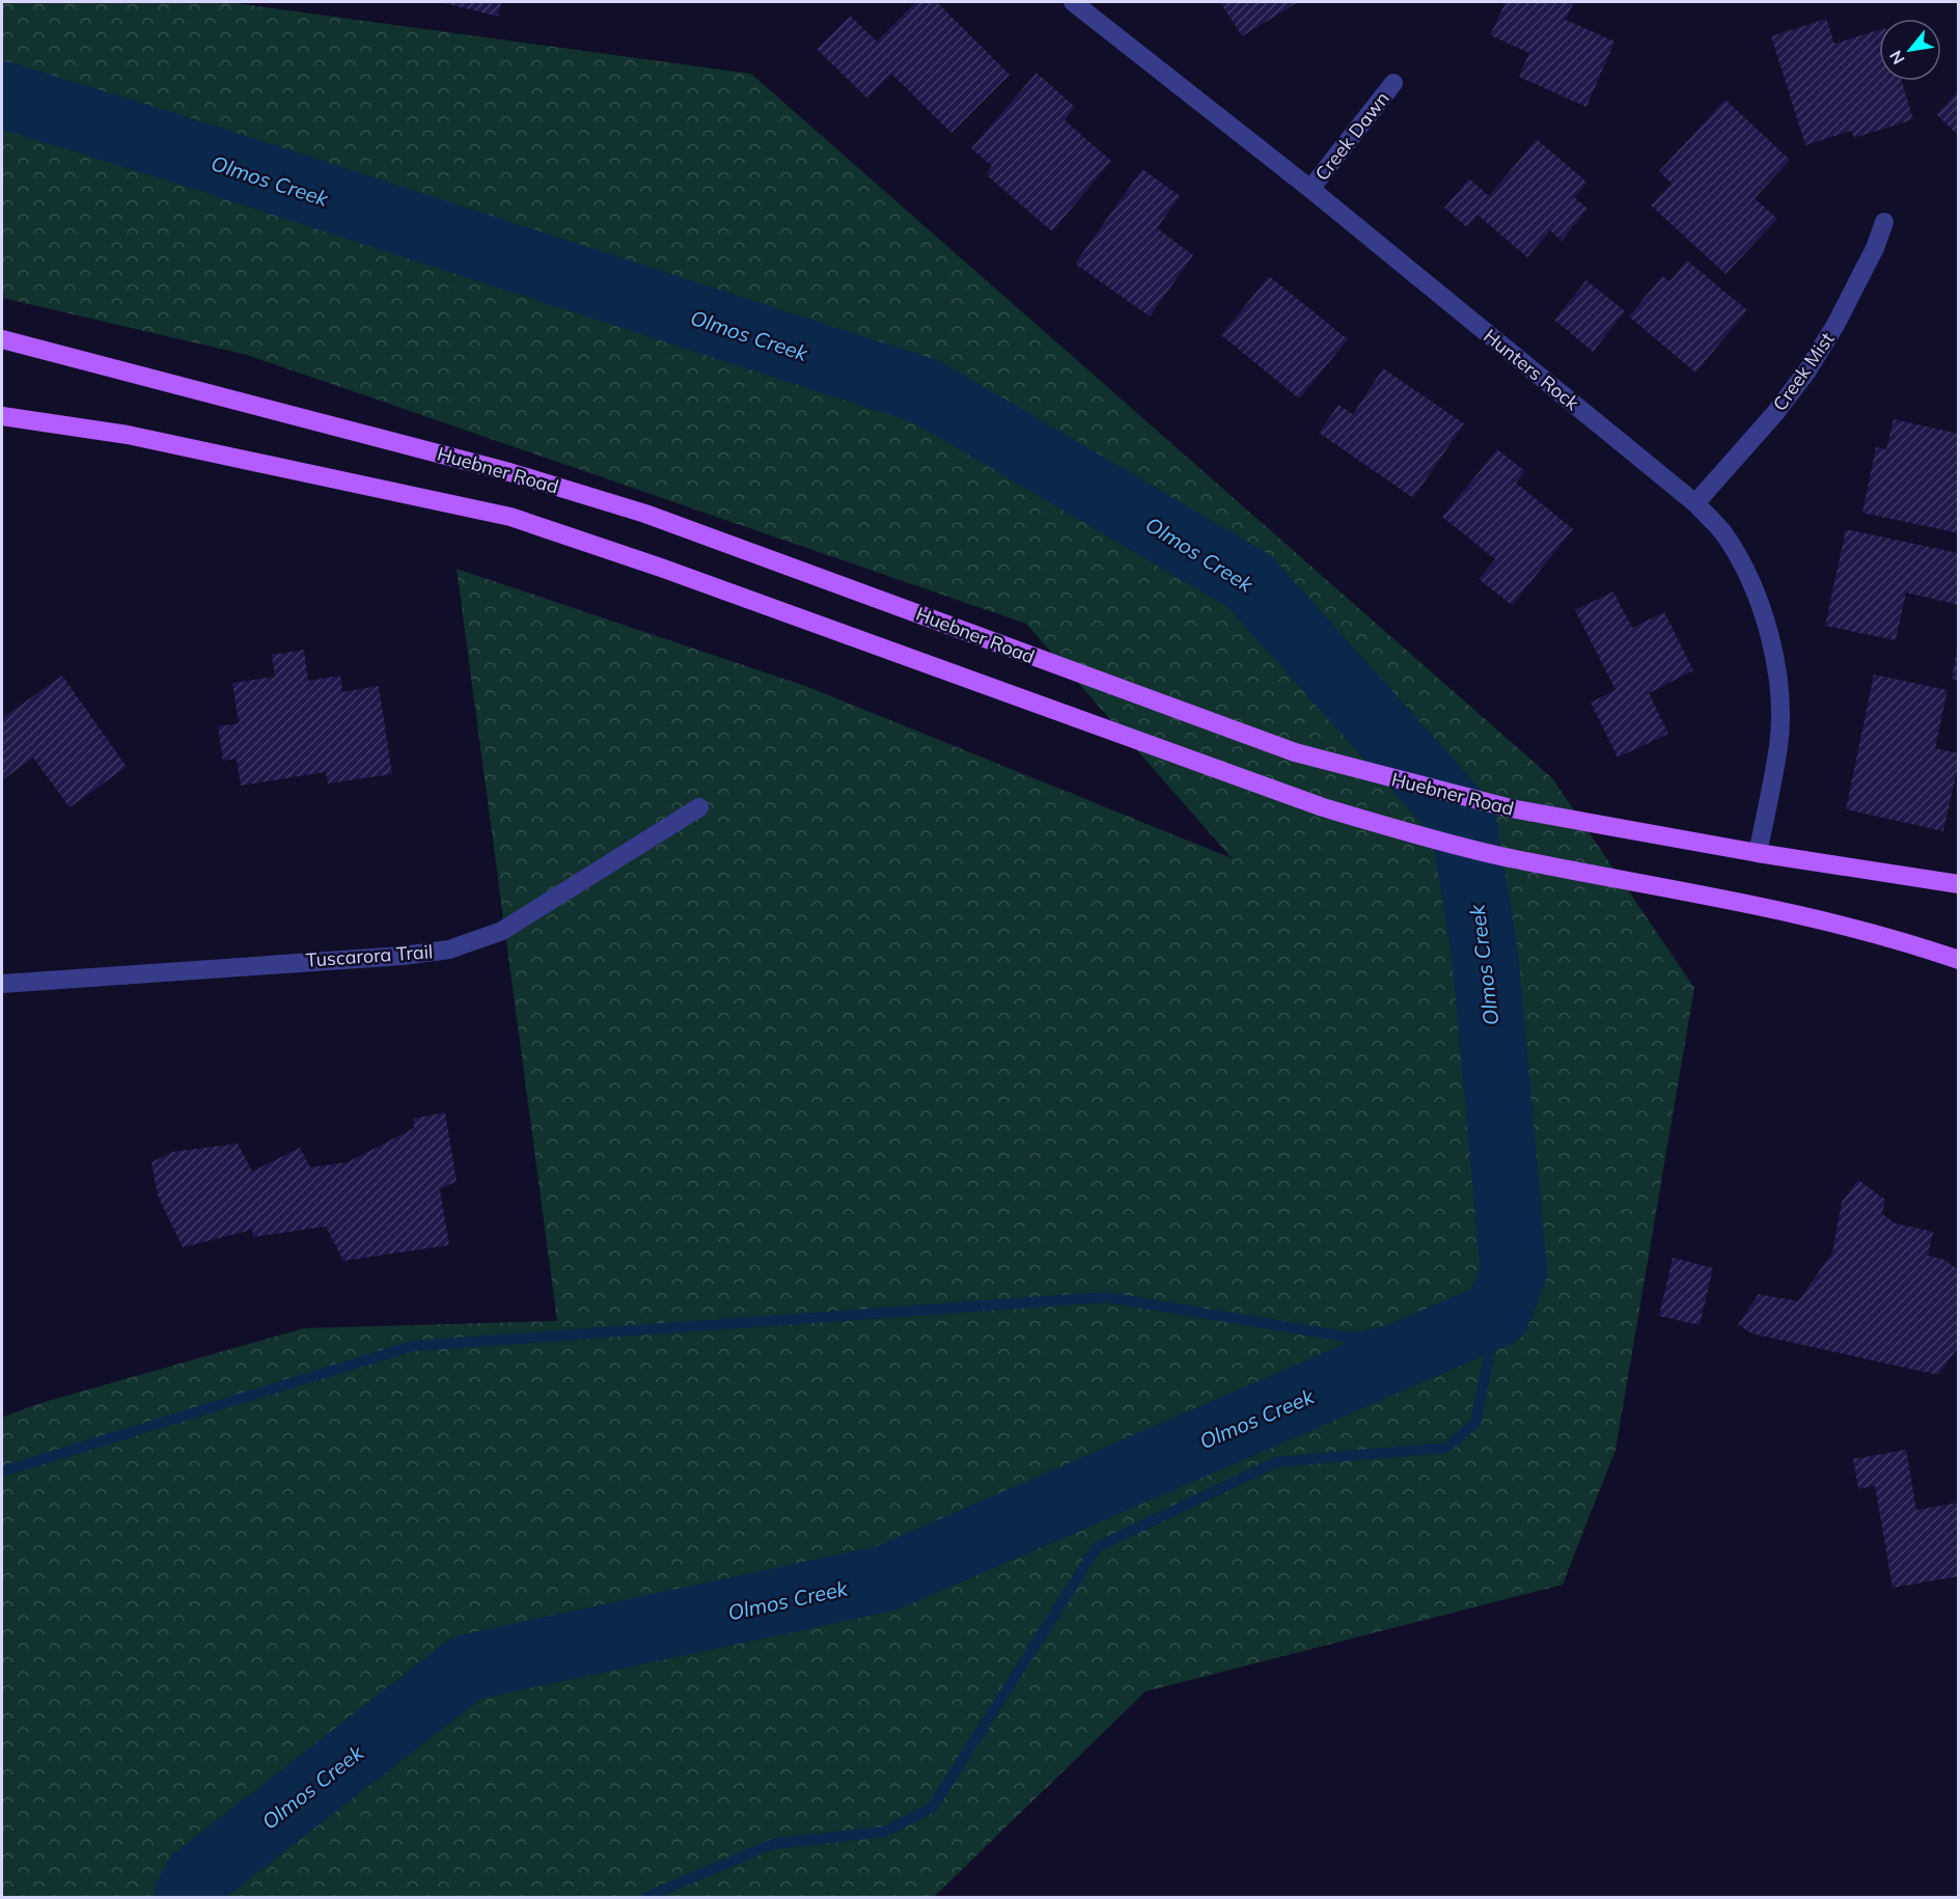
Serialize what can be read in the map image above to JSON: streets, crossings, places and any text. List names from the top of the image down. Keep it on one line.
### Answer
{"streets":{"main road":["Huebner Road"],"street":["Creek Dawn","Hunters Rock","Creek Mist","Tuscarora Trail"]},"crossings":[["Creek Dawn","Hunters Rock"],["Hunters Rock","Creek Mist"],["Hunters Rock","Huebner Road"]],"water":["Olmos Creek"],"north":"bottom left"}
